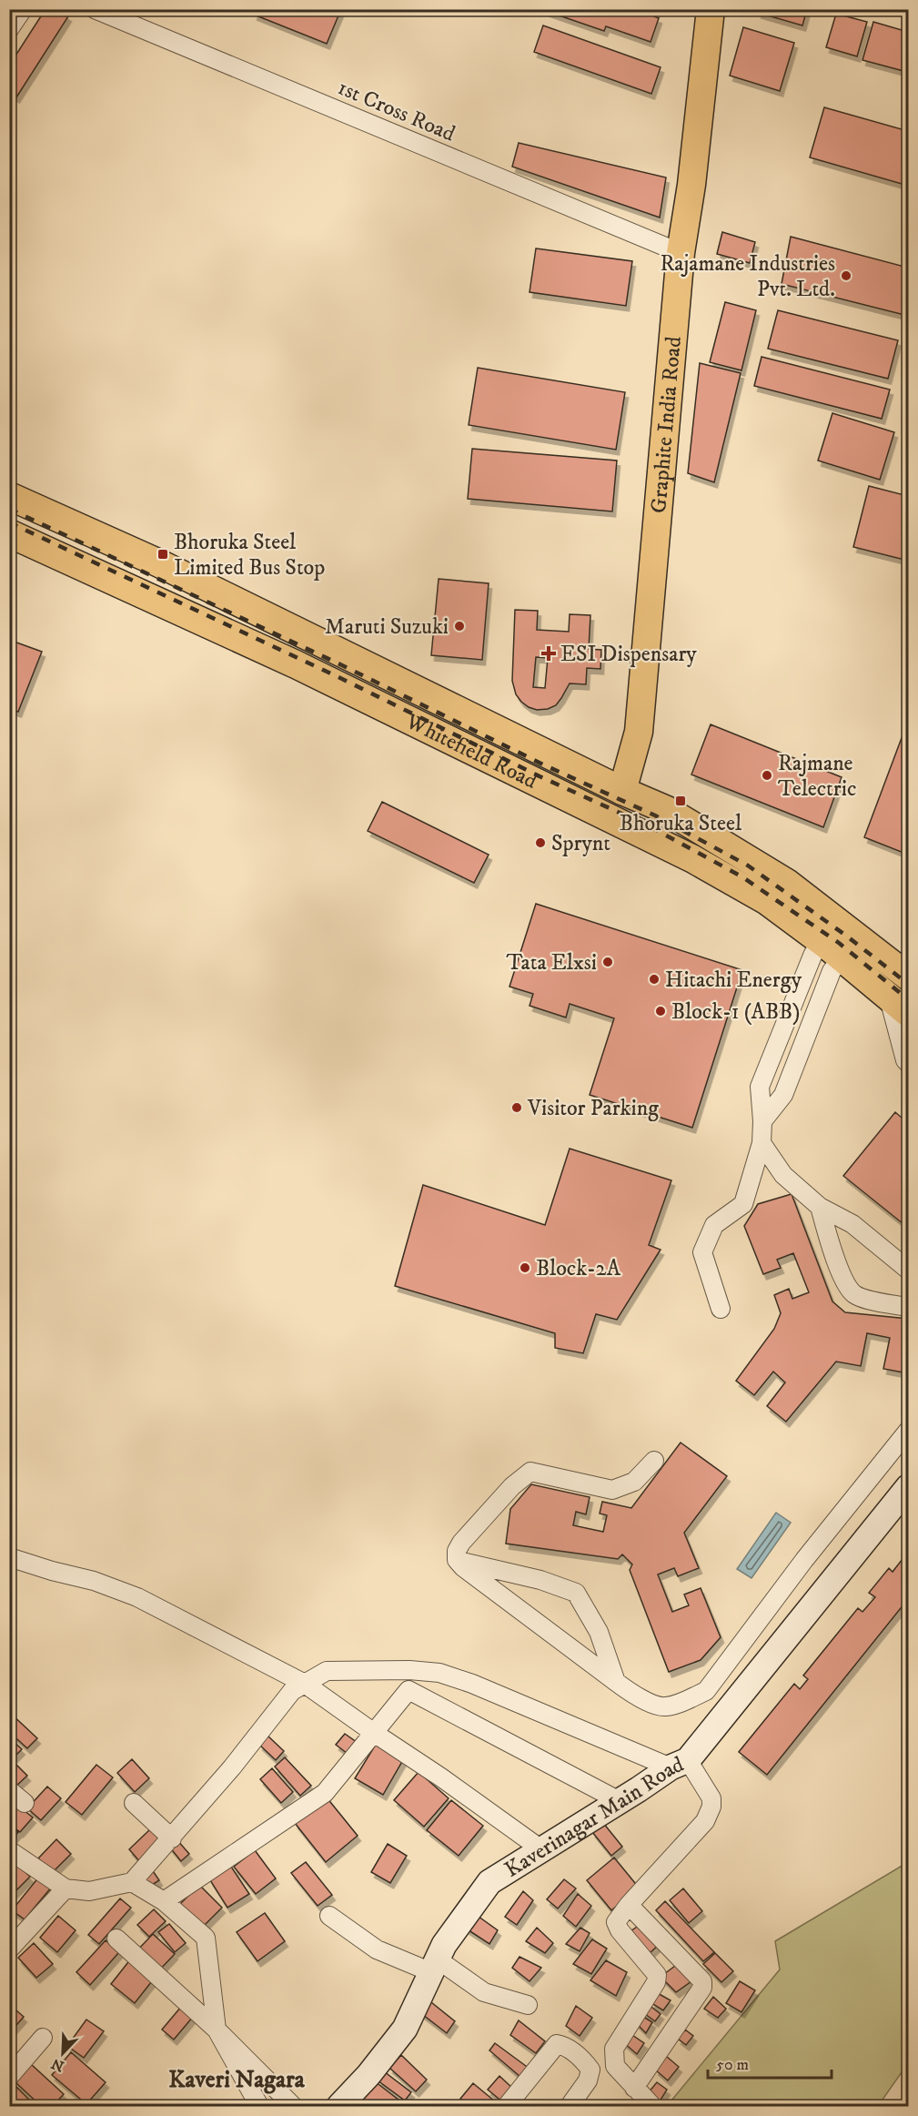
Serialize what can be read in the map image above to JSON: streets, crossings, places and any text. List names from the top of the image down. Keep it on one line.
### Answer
{"streets":{"main road":["Graphite India Road","Whitefield Road"],"street":["1st Cross Road","Kaverinagar Main Road"]},"crossings":[["1st Cross Road","Graphite India Road"],["Graphite India Road","Whitefield Road"]],"districts":["Kaveri Nagara"],"places":{"other":["Rajamane Industries Pvt. Ltd.","Maruti Suzuki","Rajmane Telectric","Sprynt","Tata Elxsi","Hitachi Energy","Block-1 (ABB)","Visitor Parking","Block-2A"],"transit":["Bhoruka Steel Limited Bus Stop","Bhoruka Steel"],"health":["ESI Dispensary"]},"scale_bar":"50 m","north":"bottom left"}
